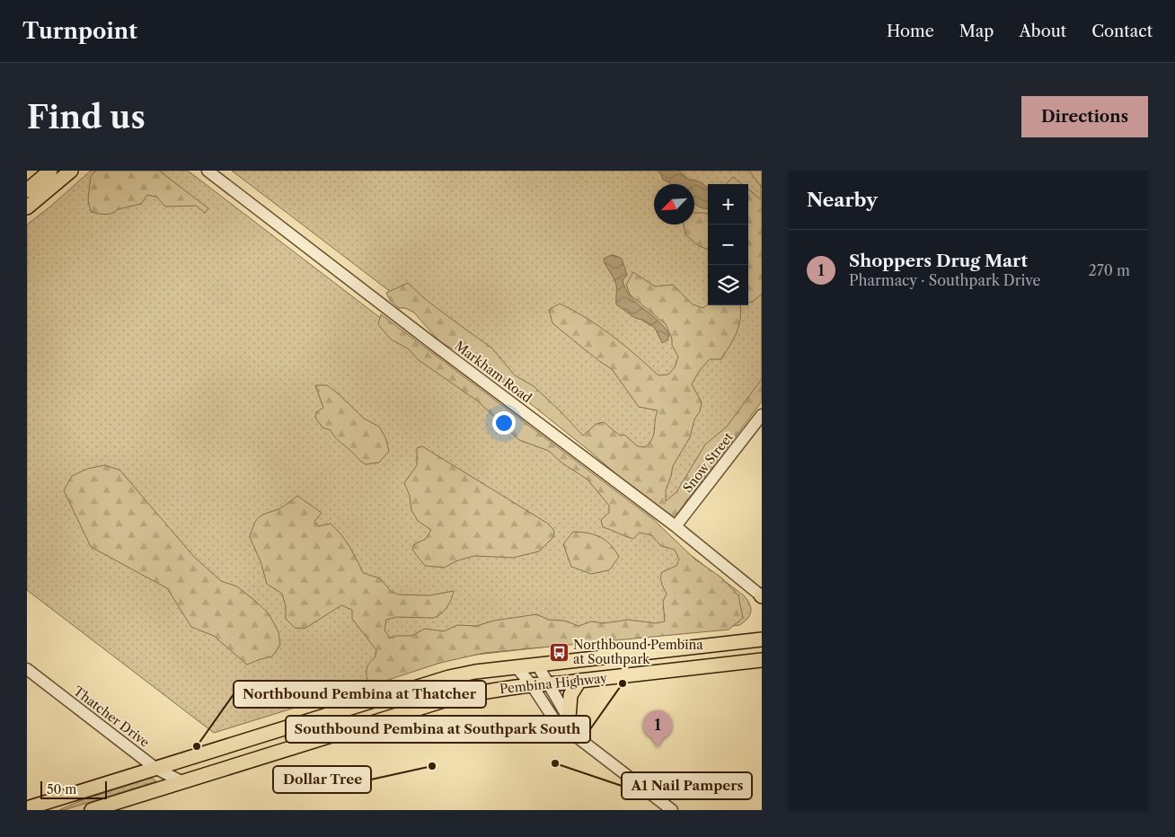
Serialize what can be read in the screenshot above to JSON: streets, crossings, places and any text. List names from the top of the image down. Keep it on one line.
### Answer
{"streets":{"main road":["Pembina Highway"],"street":["Markham Road","Snow Street","Thatcher Drive"]},"crossings":[["Markham Road","Snow Street"],["Pembina Highway","Thatcher Drive"]],"places":{"bus stop":["Northbound Pembina at Southpark"],"other":["Southbound Pembina at Southpark South","Northbound Pembina at Thatcher","A1 Nail Pampers","Dollar Tree"]},"scale_bar":"50 m","north":"bottom left","page":{"header":"Turnpoint","nav":["Home","Map","About","Contact"],"buttons":"Directions","title":"Find us","heading":"Nearby","map_buttons":["+","−"],"list":[{"mark":"1","name":"Shoppers Drug Mart","note":"Pharmacy · Southpark Drive","value":"270 m"}],"pins":"1","scale":"50 m"}}
